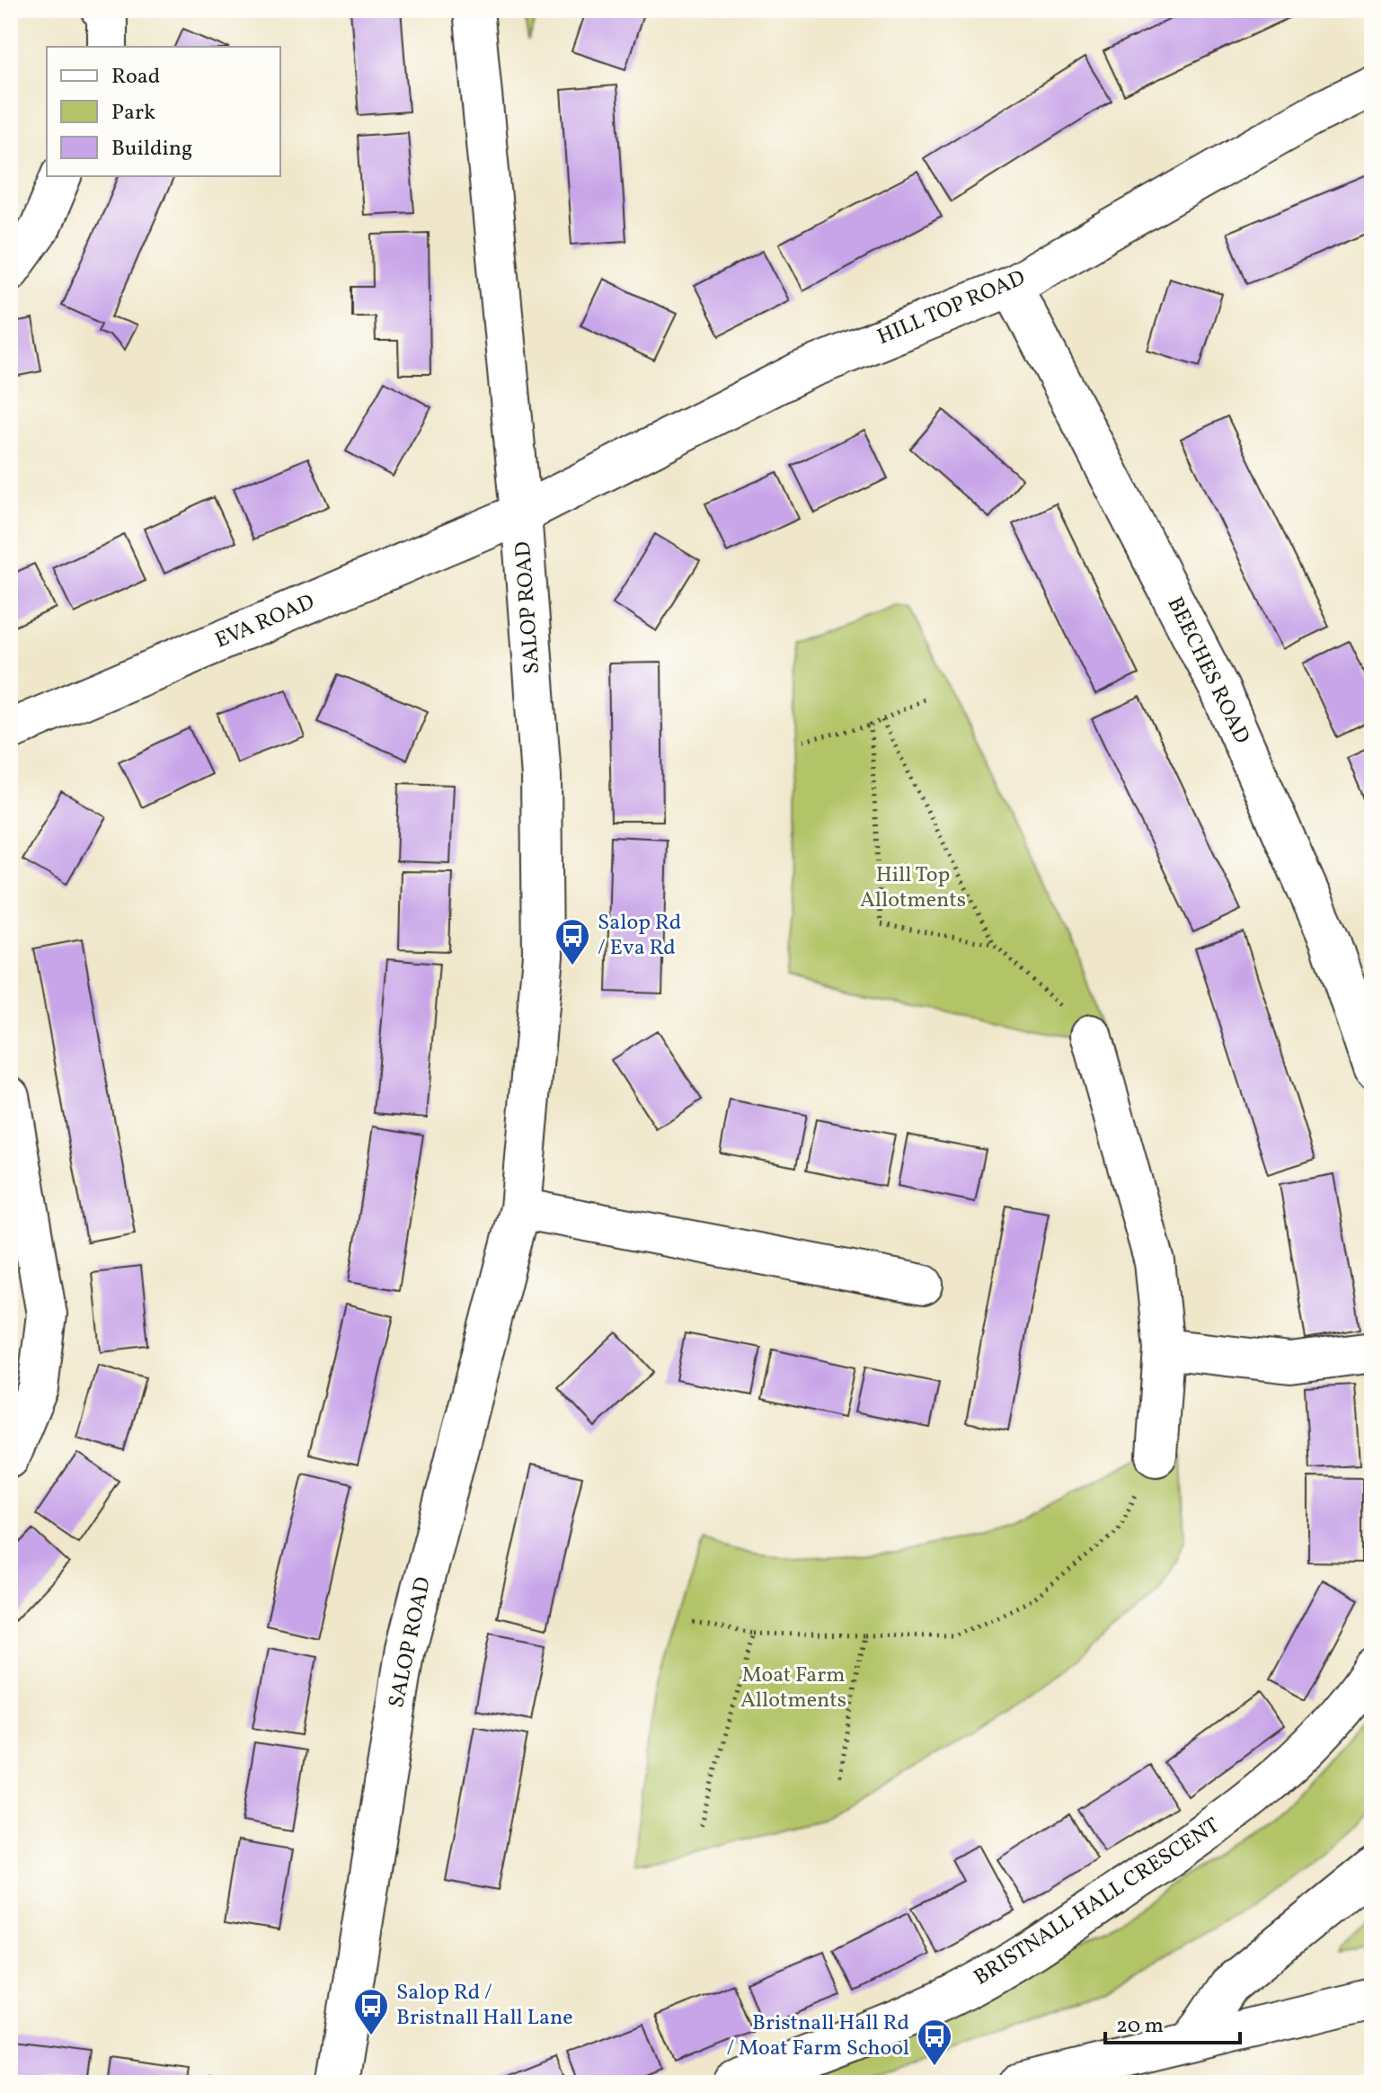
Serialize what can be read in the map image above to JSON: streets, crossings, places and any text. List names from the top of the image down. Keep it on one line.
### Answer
{"streets":{"street":["HILL TOP ROAD","SALOP ROAD","EVA ROAD","BEECHES ROAD","BRISTNALL HALL CRESCENT"]},"crossings":[["HILL TOP ROAD","SALOP ROAD"],["HILL TOP ROAD","EVA ROAD"],["HILL TOP ROAD","BEECHES ROAD"],["SALOP ROAD","EVA ROAD"]],"parks":["Hill Top Allotments","Moat Farm Allotments"],"places":{"bus stop":["Salop Rd / Eva Rd","Salop Rd / Bristnall Hall Lane","Bristnall Hall Rd / Moat Farm School"]},"legend":["Road","Park","Building"],"scale_bar":"20 m"}
